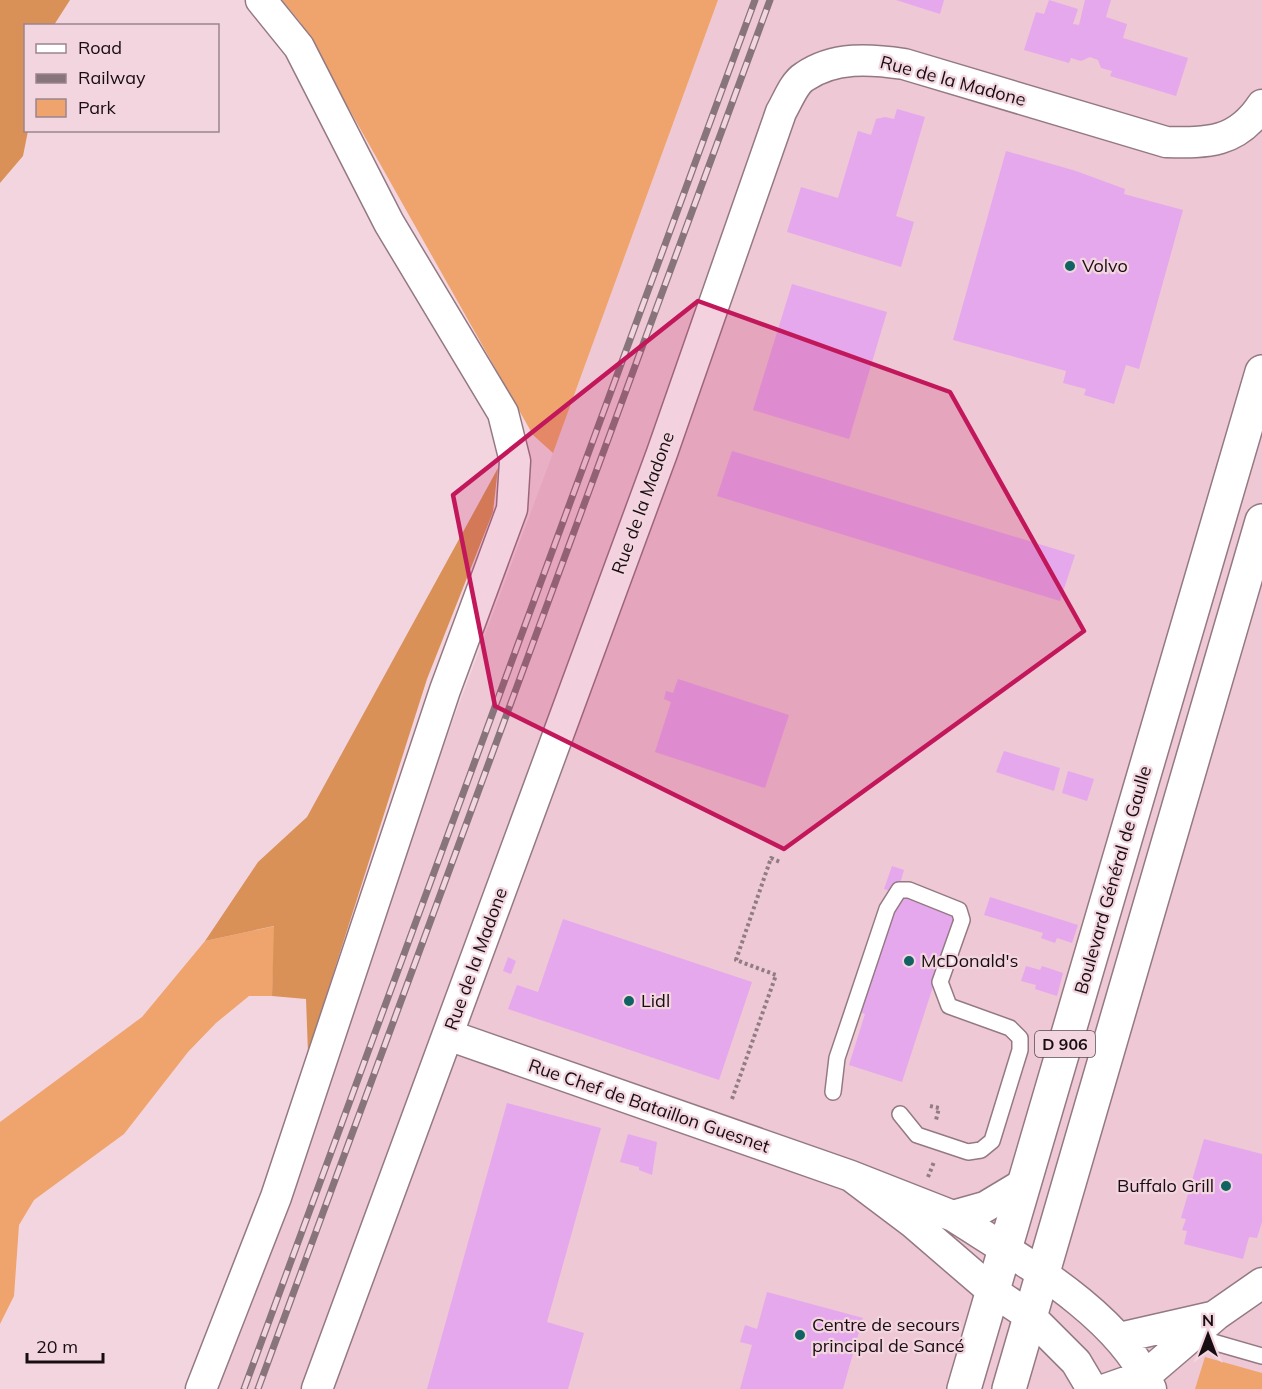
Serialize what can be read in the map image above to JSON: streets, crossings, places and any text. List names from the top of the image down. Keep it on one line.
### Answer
{"streets":{"main road":["Boulevard Général de Gaulle","D 906"],"street":["Rue de la Madone","Rue Chef de Bataillon Guesnet"]},"crossings":[["Rue de la Madone","Rue Chef de Bataillon Guesnet"],["Boulevard Général de Gaulle","Rue Chef de Bataillon Guesnet"],["D 906","Rue Chef de Bataillon Guesnet"]],"places":["Volvo","McDonald's","Lidl","Buffalo Grill","Centre de secours principal de Sancé"],"legend":["Road","Railway","Park"],"scale_bar":"20 m","north":"top"}
